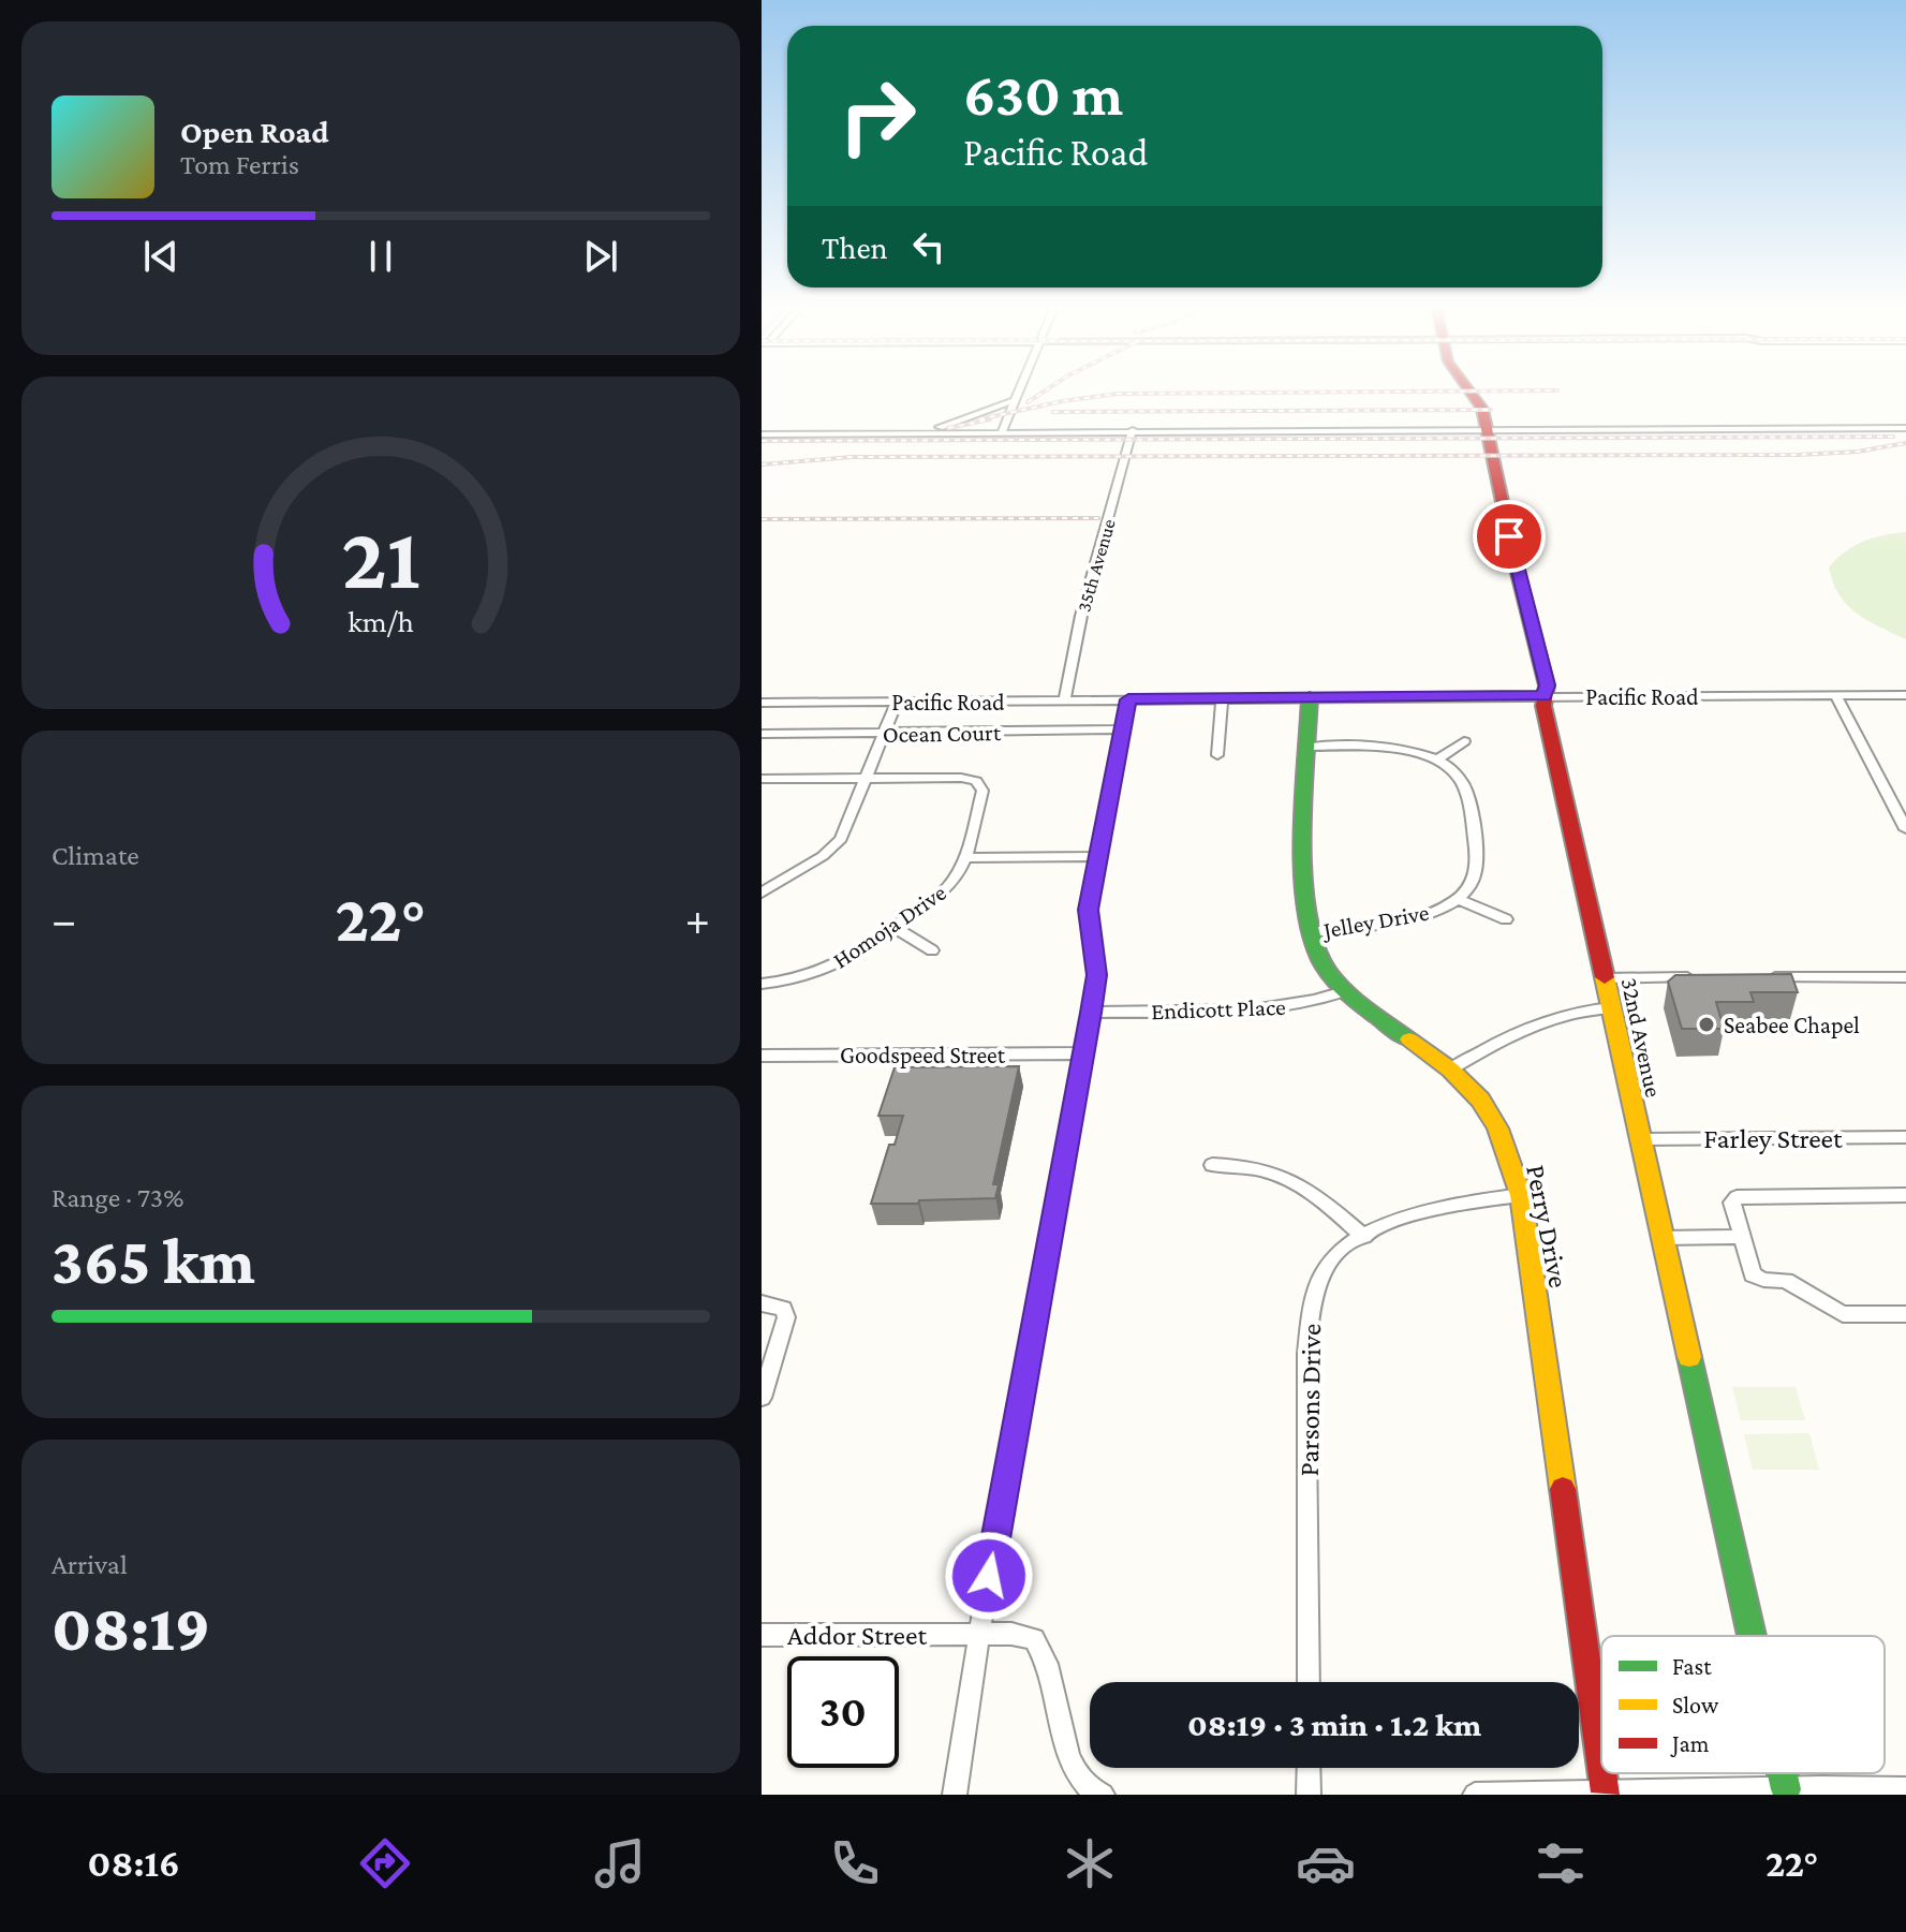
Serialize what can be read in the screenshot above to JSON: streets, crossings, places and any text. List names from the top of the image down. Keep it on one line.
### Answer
{"streets":{"street":["35th Avenue","Pacific Road","Ocean Court","Jelley Drive","Homoja Drive","Endicott Place","32nd Avenue","Goodspeed Street","Farley Street","Perry Drive","Parsons Drive","Addor Street"]},"crossings":[["35th Avenue","Pacific Road"],["Pacific Road","32nd Avenue"],["Pacific Road","Perry Drive"],["Jelley Drive","Perry Drive"],["Endicott Place","Perry Drive"],["32nd Avenue","Farley Street"],["Perry Drive","Parsons Drive"]],"places":["Seabee Chapel"],"legend":["Fast","Slow","Jam"],"page":{"turn":["630 m","Pacific Road"],"song":["Open Road","Tom Ferris"],"then":"Then","tile":["Climate",["Range · 73%","365 km"],["Arrival","08:19"]],"heat":["−","22°","+"],"limit":"30","trip":"08:19 · 3 min · 1.2 km","tabs":["08:16","22°"],"gauge":["21","km/h"]}}
